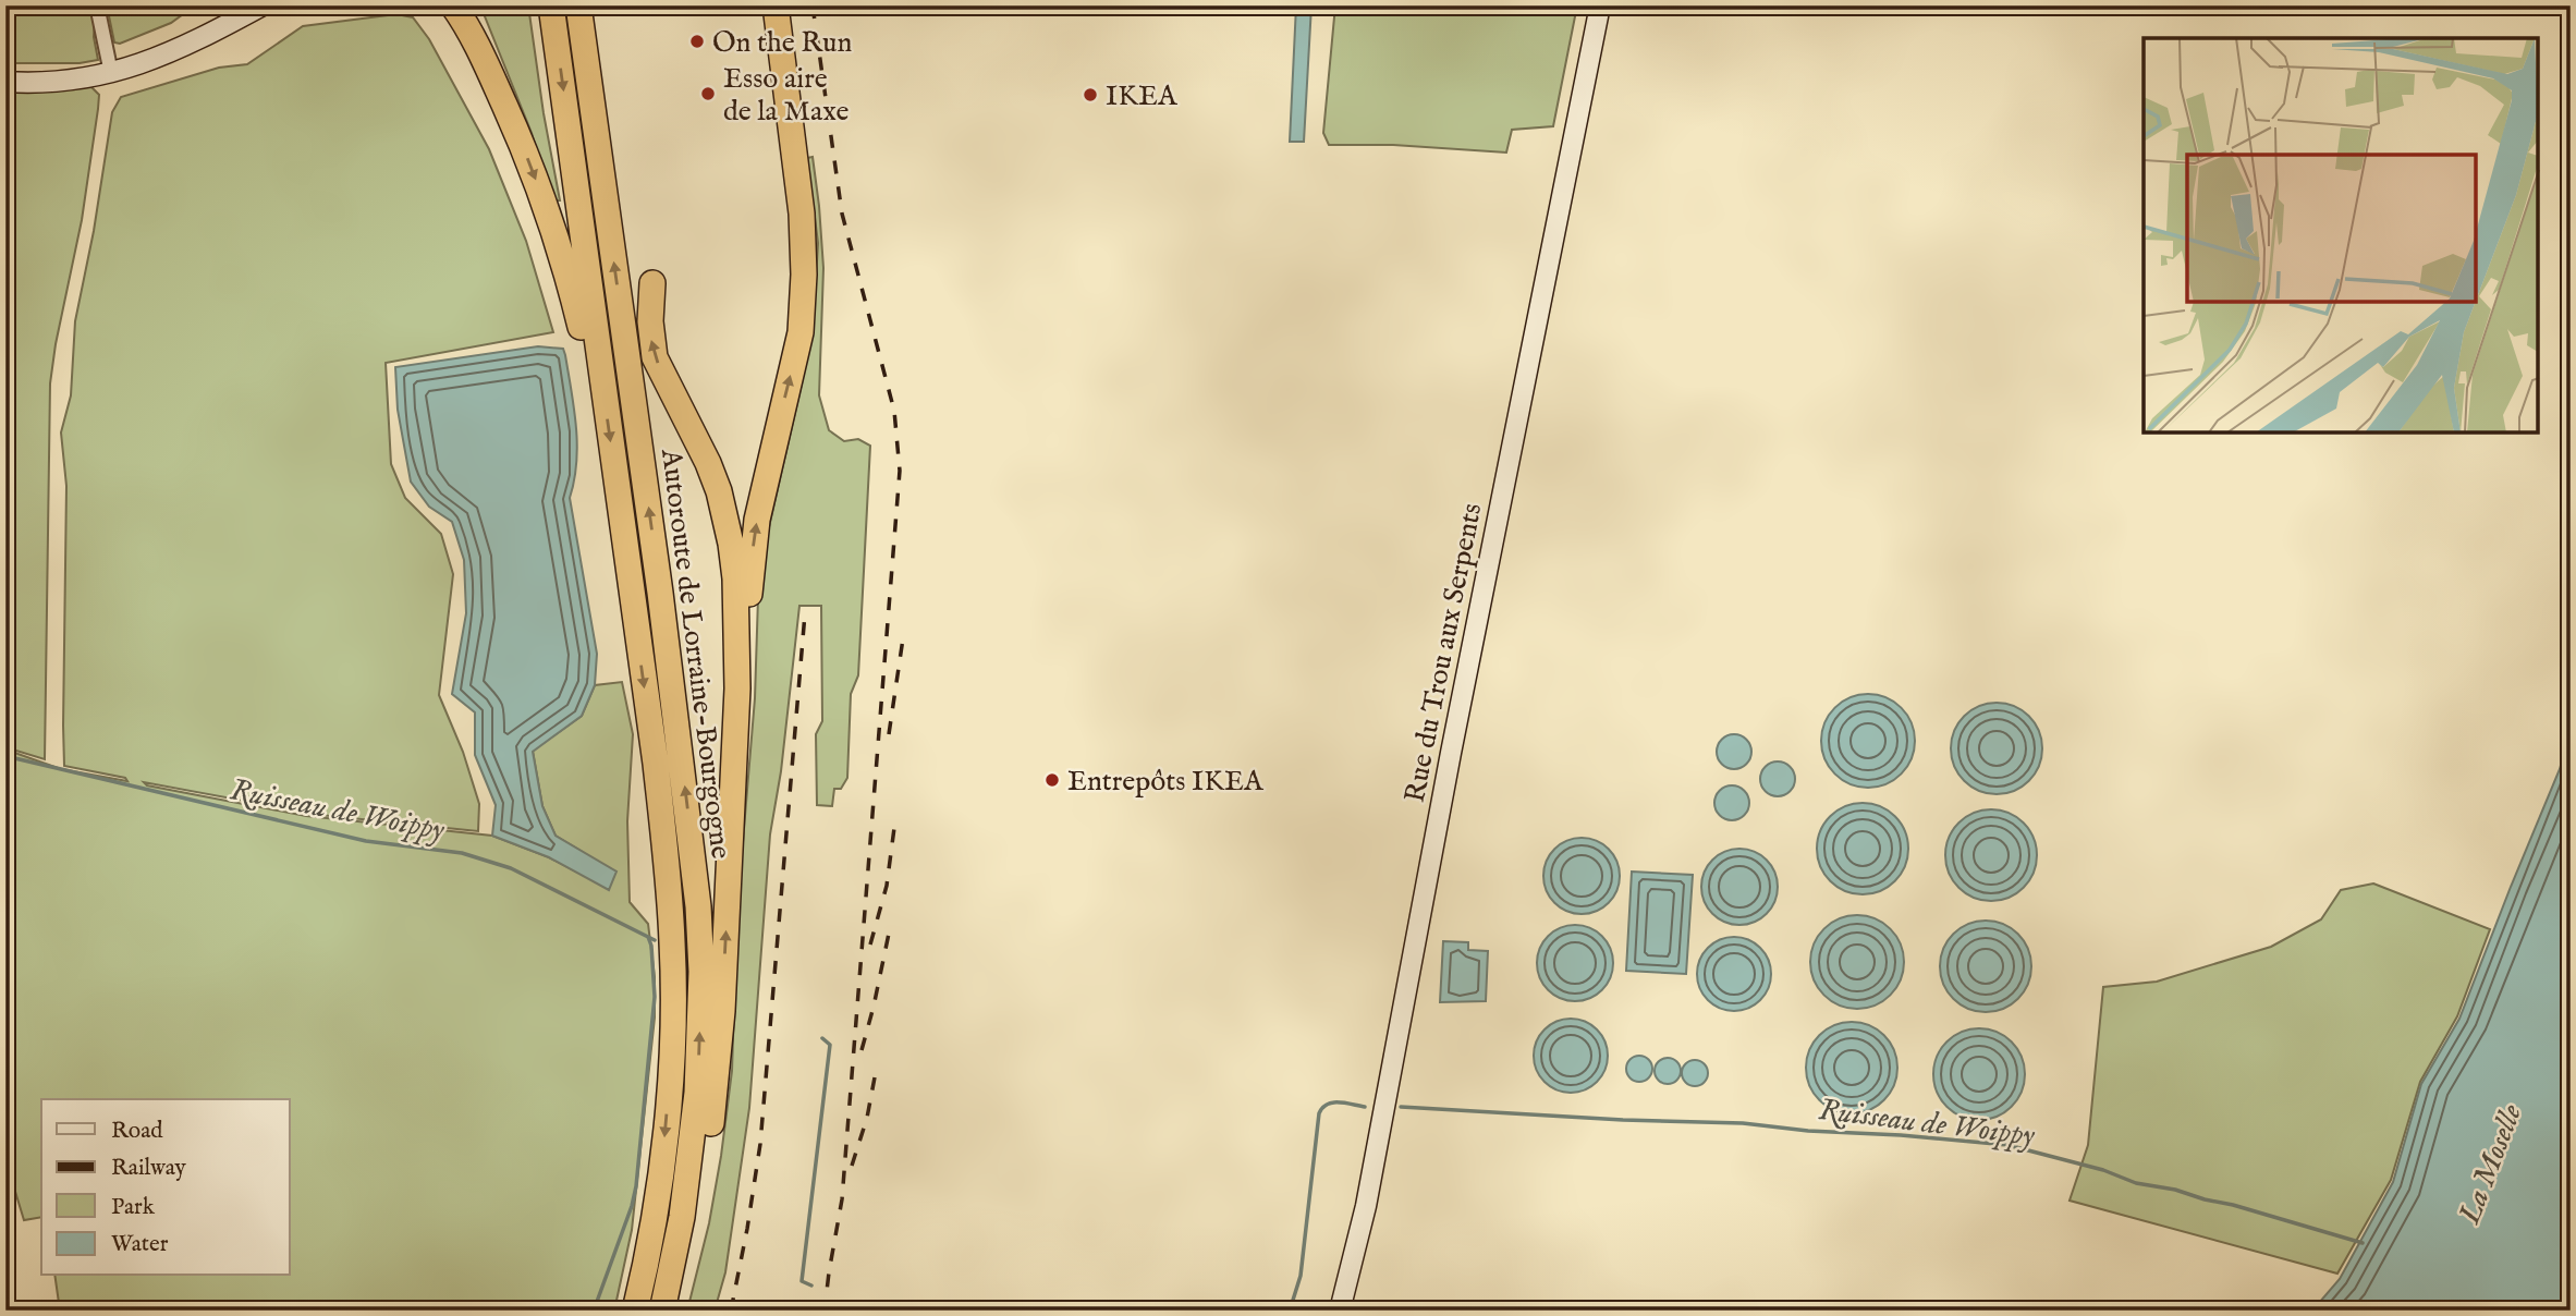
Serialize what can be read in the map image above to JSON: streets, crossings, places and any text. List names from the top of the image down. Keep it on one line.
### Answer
{"streets":{"highway":["Autoroute de Lorraine-Bourgogne"],"street":["Rue du Trou aux Serpents"]},"water":["Ruisseau de Woippy","La Moselle"],"places":["On the Run","Esso aire de la Maxe","IKEA","Entrepôts IKEA"],"legend":["Road","Railway","Park","Water"]}
